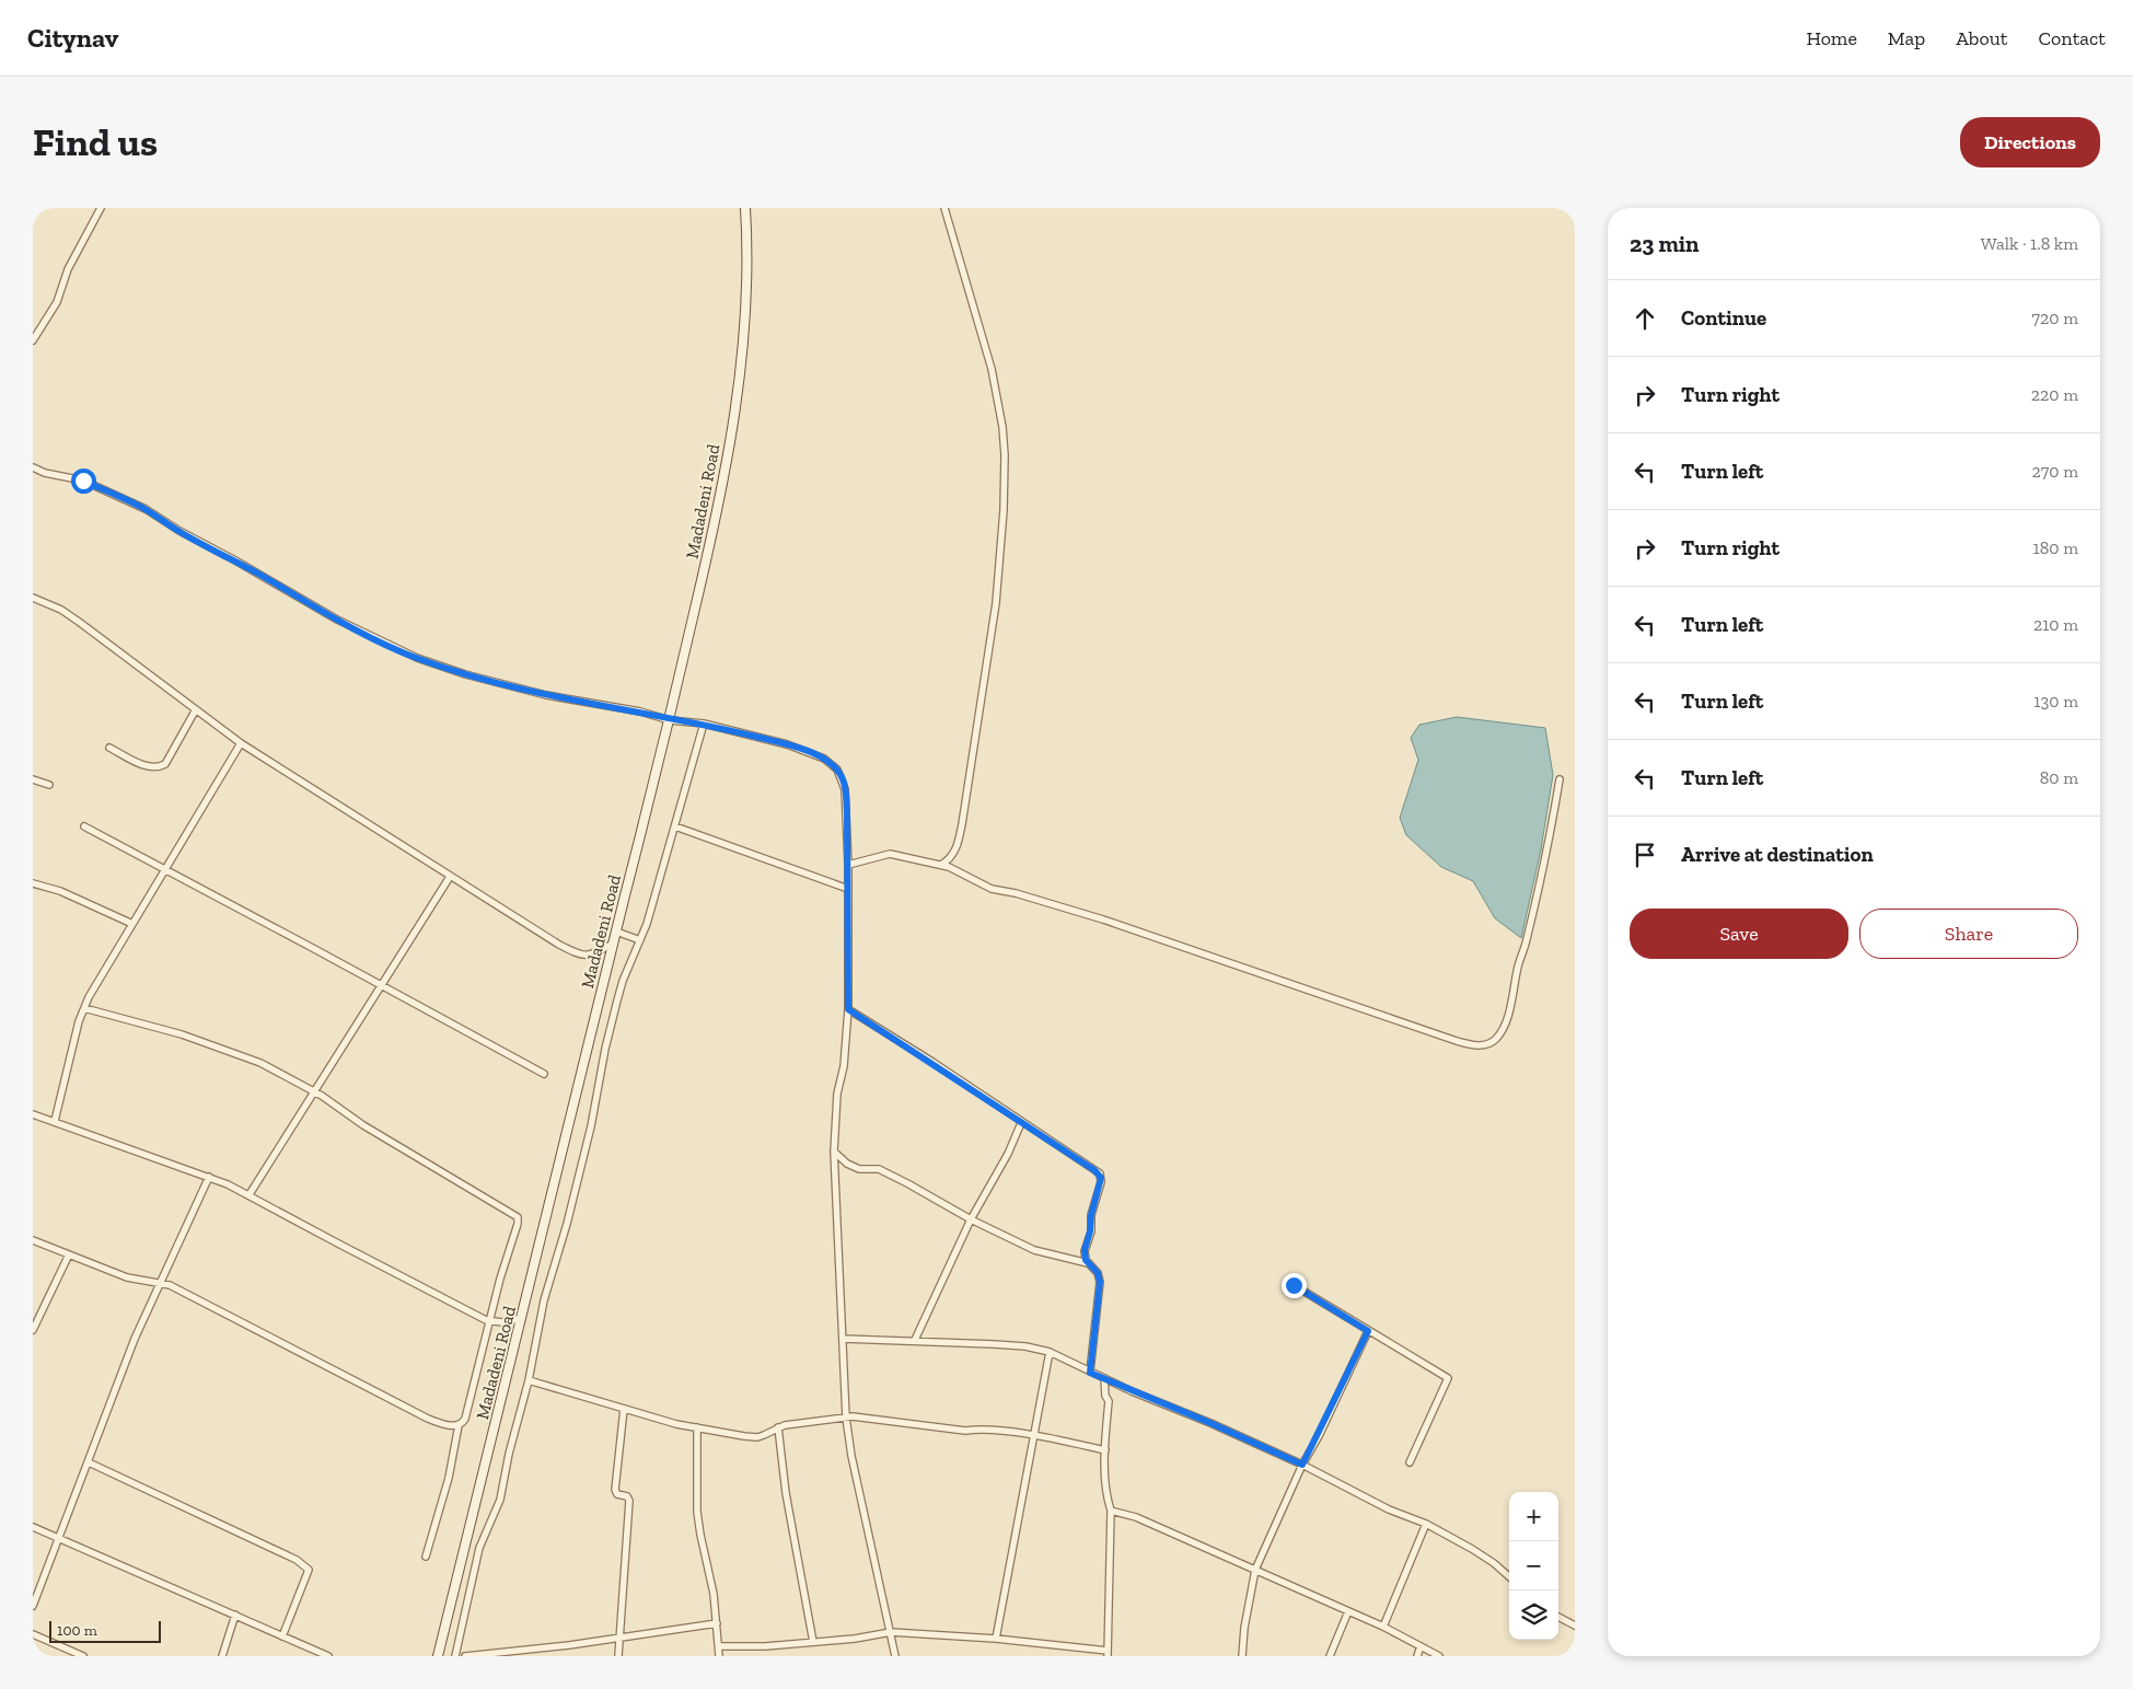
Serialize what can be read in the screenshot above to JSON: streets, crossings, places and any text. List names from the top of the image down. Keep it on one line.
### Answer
{"streets":{"street":["Madadeni Road"]},"scale_bar":"100 m","page":{"header":"Citynav","nav":["Home","Map","About","Contact"],"buttons":["Directions",["Save","Share"]],"title":"Find us","heading":["23 min","Walk · 1.8 km"],"list":[["Continue","720 m"],["Turn right","220 m"],["Turn left","270 m"],["Turn right","180 m"],["Turn left","210 m"],["Turn left","130 m"],["Turn left","80 m"],"Arrive at destination"],"map_buttons":["+","−"],"scale":"100 m"}}
